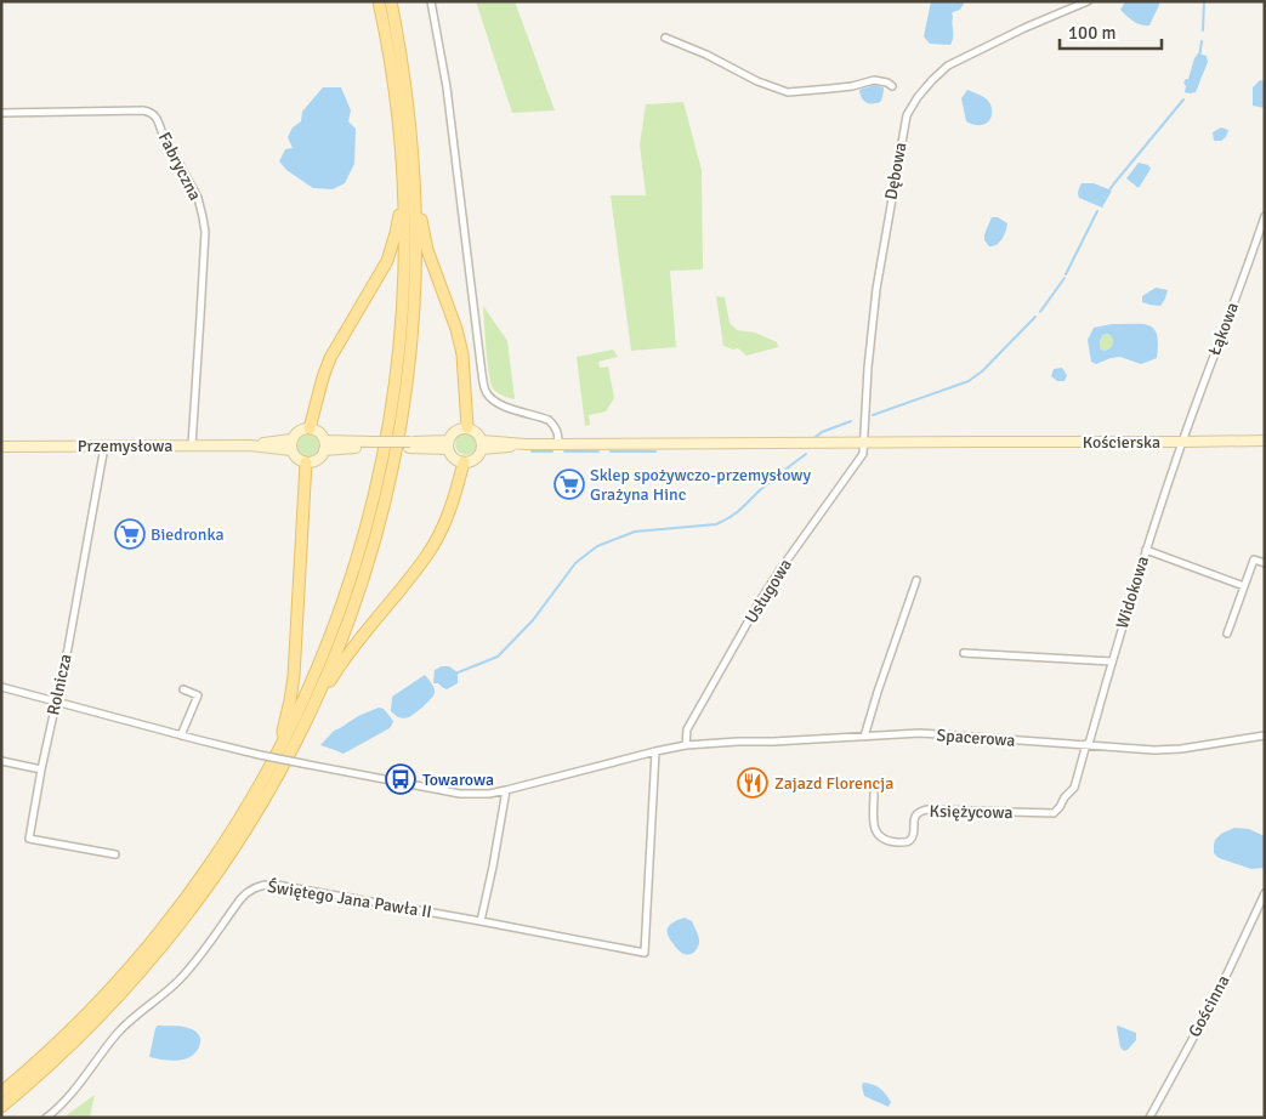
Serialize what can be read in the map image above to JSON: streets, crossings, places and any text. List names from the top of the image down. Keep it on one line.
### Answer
{"streets":{"main road":["Kościerska","Przemysłowa"],"street":["Fabryczna","Dębowa","Łąkowa","Usługowa","Widokowa","Rolnicza","Spacerowa","Księżycowa","Świętego Jana Pawła II","Gościnna"]},"crossings":[["Fabryczna","Przemysłowa"],["Dębowa","Kościerska"],["Dębowa","Usługowa"],["Łąkowa","Kościerska"],["Łąkowa","Widokowa"],["Kościerska","Usługowa"],["Kościerska","Widokowa"],["Przemysłowa","Rolnicza"],["Usługowa","Spacerowa"],["Widokowa","Spacerowa"],["Widokowa","Księżycowa"],["Spacerowa","Księżycowa"]],"places":{"supermarket":["Sklep spożywczo-przemysłowy Grażyna Hinc","Biedronka"],"bus stop":["Towarowa"],"restaurant":["Zajazd Florencja"]},"scale_bar":"100 m"}
